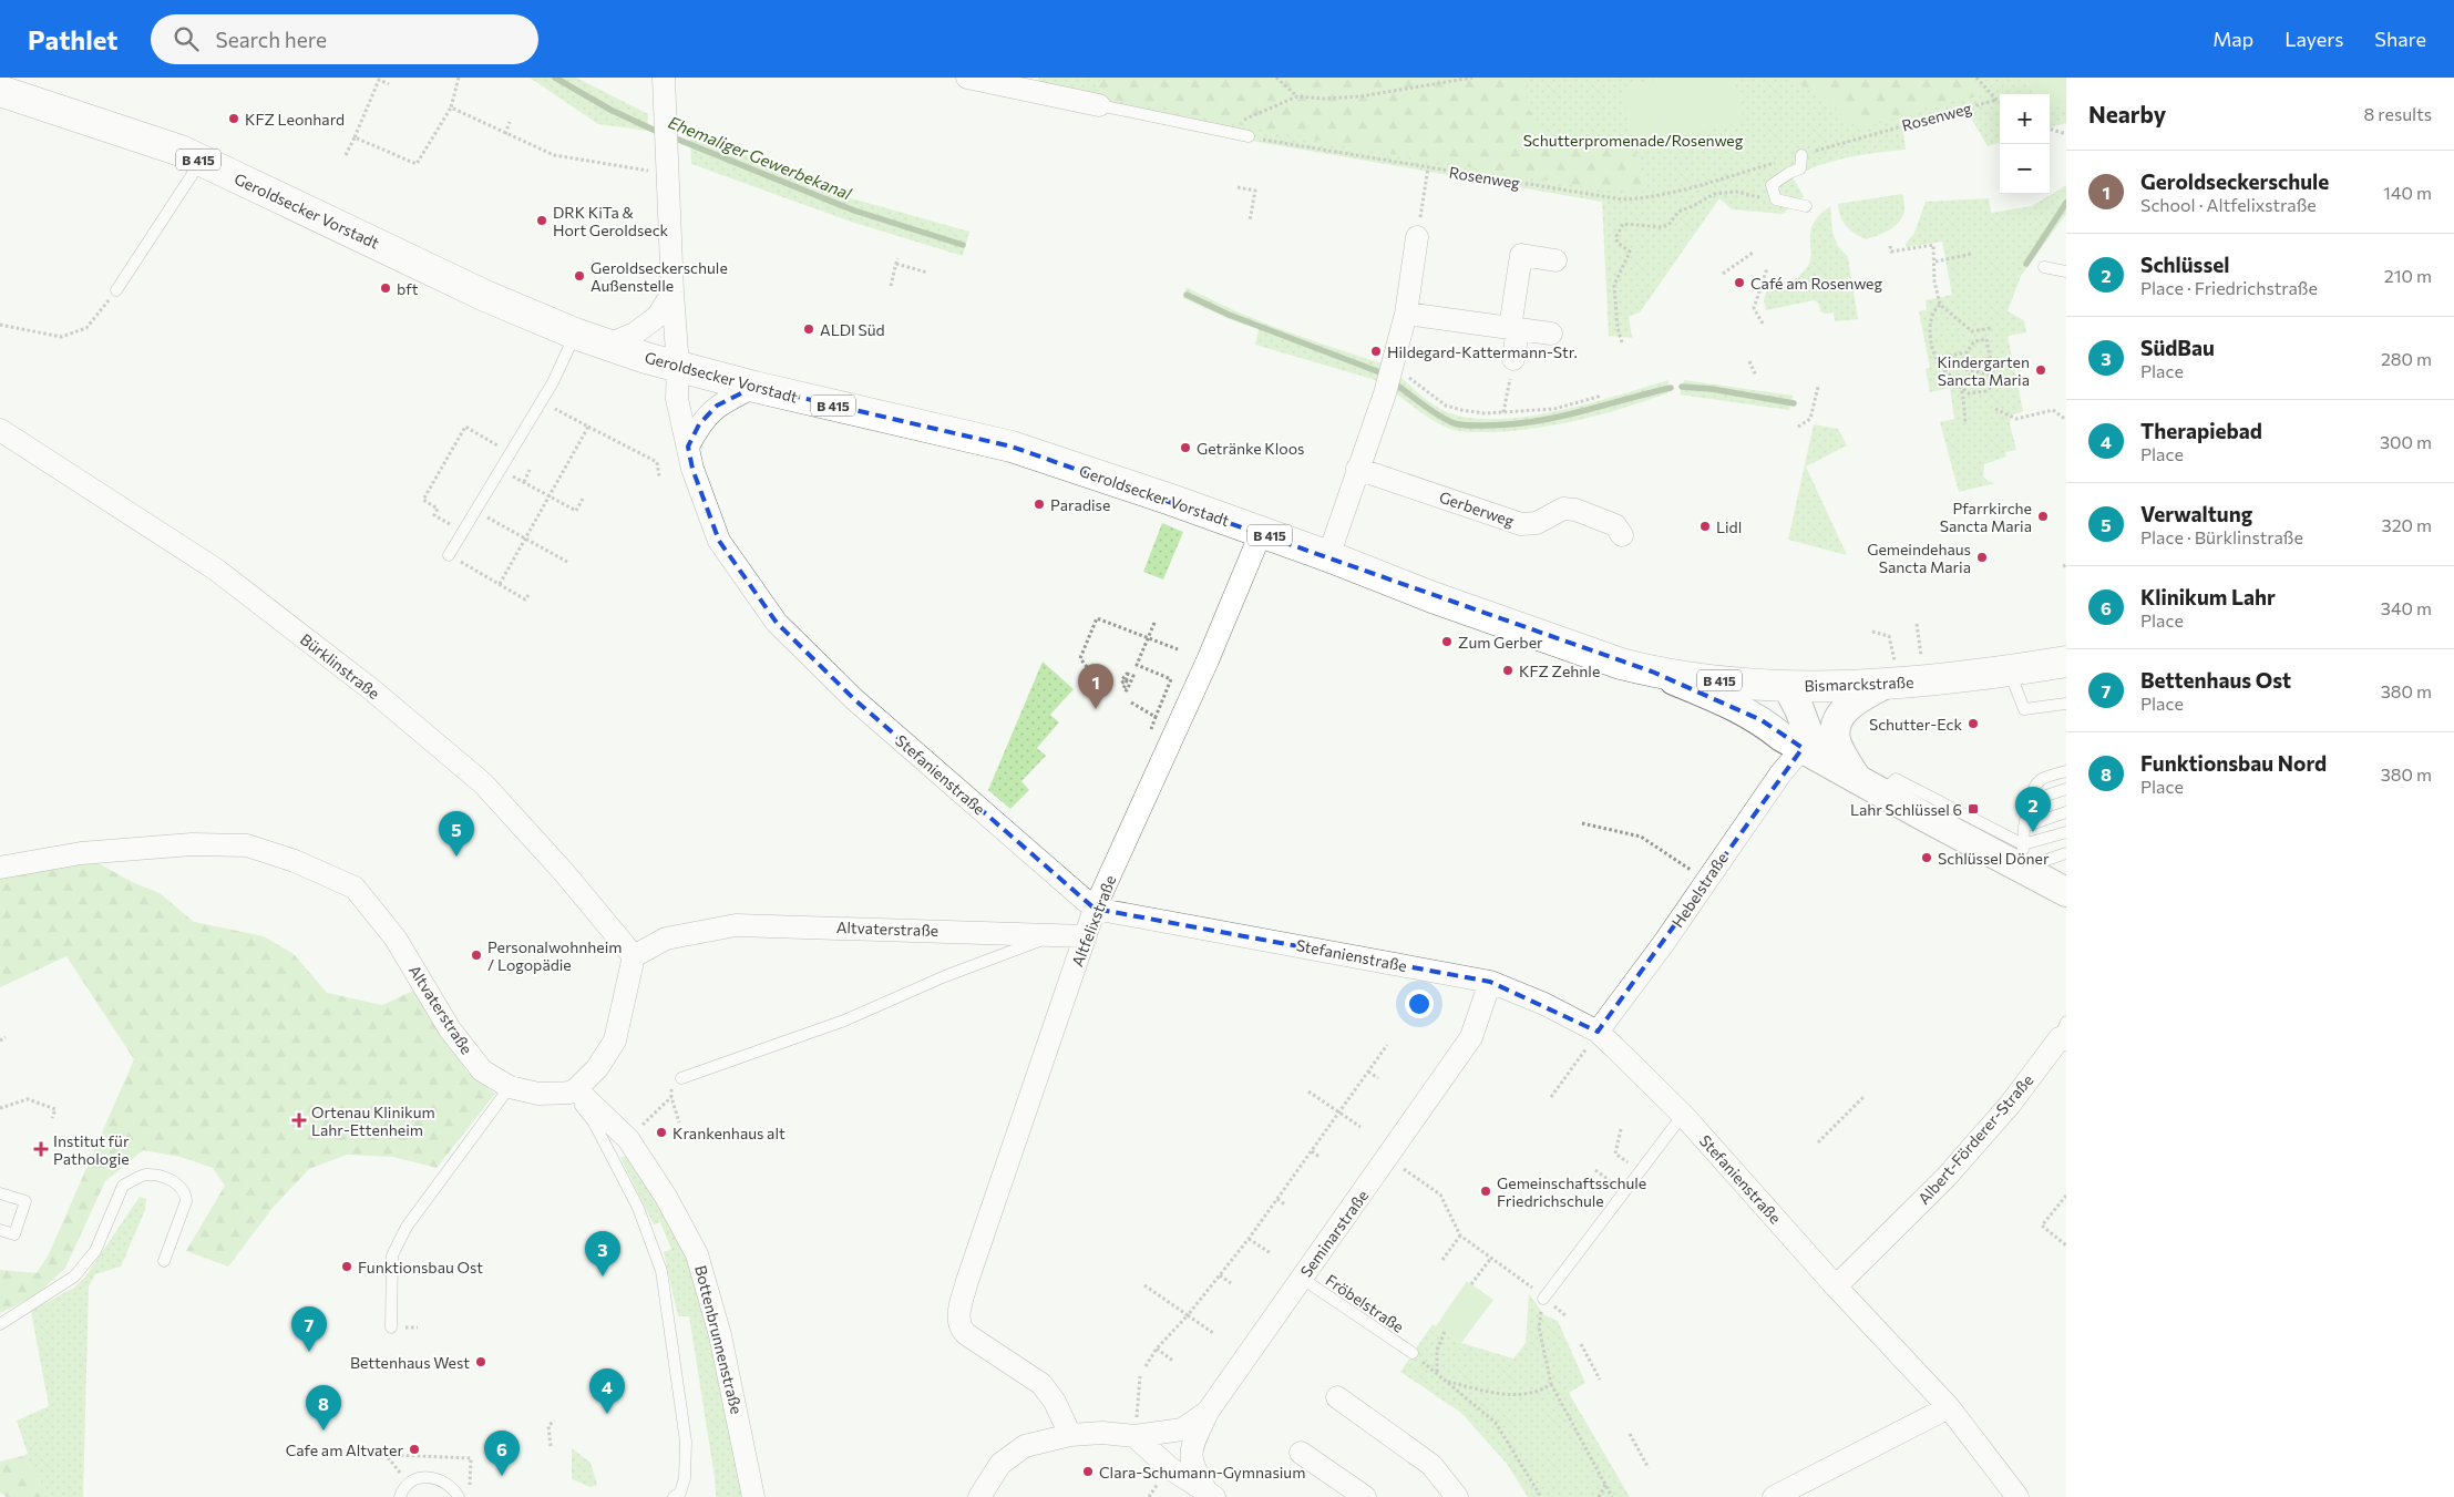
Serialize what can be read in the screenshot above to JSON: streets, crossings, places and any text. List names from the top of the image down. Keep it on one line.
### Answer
{"streets":{"main road":["B 415","Geroldsecker Vorstadt","Bismarckstraße"],"street":["Gerberweg","Bürklinstraße","Stefanienstraße","Hebelstraße","Altfelixstraße","Altvaterstraße","Albert-Förderer-Straße","Seminarstraße","Bottenbrunnenstraße"],"lane":["Fröbelstraße"],"path":["Rosenweg"]},"crossings":[["Geroldsecker Vorstadt","Bismarckstraße"],["Geroldsecker Vorstadt","Stefanienstraße"],["Geroldsecker Vorstadt","Altfelixstraße"],["Bürklinstraße","Altvaterstraße"],["Stefanienstraße","Hebelstraße"],["Stefanienstraße","Altfelixstraße"],["Stefanienstraße","Albert-Förderer-Straße"],["Stefanienstraße","Seminarstraße"],["Altfelixstraße","Altvaterstraße"],["Altfelixstraße","Seminarstraße"],["Altvaterstraße","Bottenbrunnenstraße"],["Seminarstraße","Fröbelstraße"]],"water":["Ehemaliger Gewerbekanal"],"parks":["Schutterpromenade/Rosenweg"],"places":{"other":["KFZ Leonhard","DRK KiTa & Hort Geroldseck","Geroldseckerschule Außenstelle","Café am Rosenweg","bft","ALDI Süd","Hildegard-Kattermann-Str.","Kindergarten Sancta Maria","Getränke Kloos","Paradise","Pfarrkirche Sancta Maria","Lidl","Gemeindehaus Sancta Maria","Zum Gerber","KFZ Zehnle","Schutter-Eck","Schlüssel Döner","Personalwohnheim / Logopädie","Krankenhaus alt","Gemeinschaftsschule Friedrichschule","Funktionsbau Ost","Bettenhaus West","Cafe am Altvater","Clara-Schumann-Gymnasium"],"transit":["Lahr Schlüssel 6"],"health":["Ortenau Klinikum Lahr-Ettenheim","Institut für Pathologie"]},"page":{"header":"Pathlet","search":"Search here","nav":["Map","Layers","Share"],"heading":["Nearby","8 results"],"map_buttons":["+","−"],"list":[{"mark":"1","name":"Geroldseckerschule","note":"School · Altfelixstraße","value":"140 m"},{"mark":"2","name":"Schlüssel","note":"Place · Friedrichstraße","value":"210 m"},{"mark":"3","name":"SüdBau","note":"Place","value":"280 m"},{"mark":"4","name":"Therapiebad","note":"Place","value":"300 m"},{"mark":"5","name":"Verwaltung","note":"Place · Bürklinstraße","value":"320 m"},{"mark":"6","name":"Klinikum Lahr","note":"Place","value":"340 m"},{"mark":"7","name":"Bettenhaus Ost","note":"Place","value":"380 m"},{"mark":"8","name":"Funktionsbau Nord","note":"Place","value":"380 m"}],"pins":["1","2","5","3","7","4","8","6"]}}
